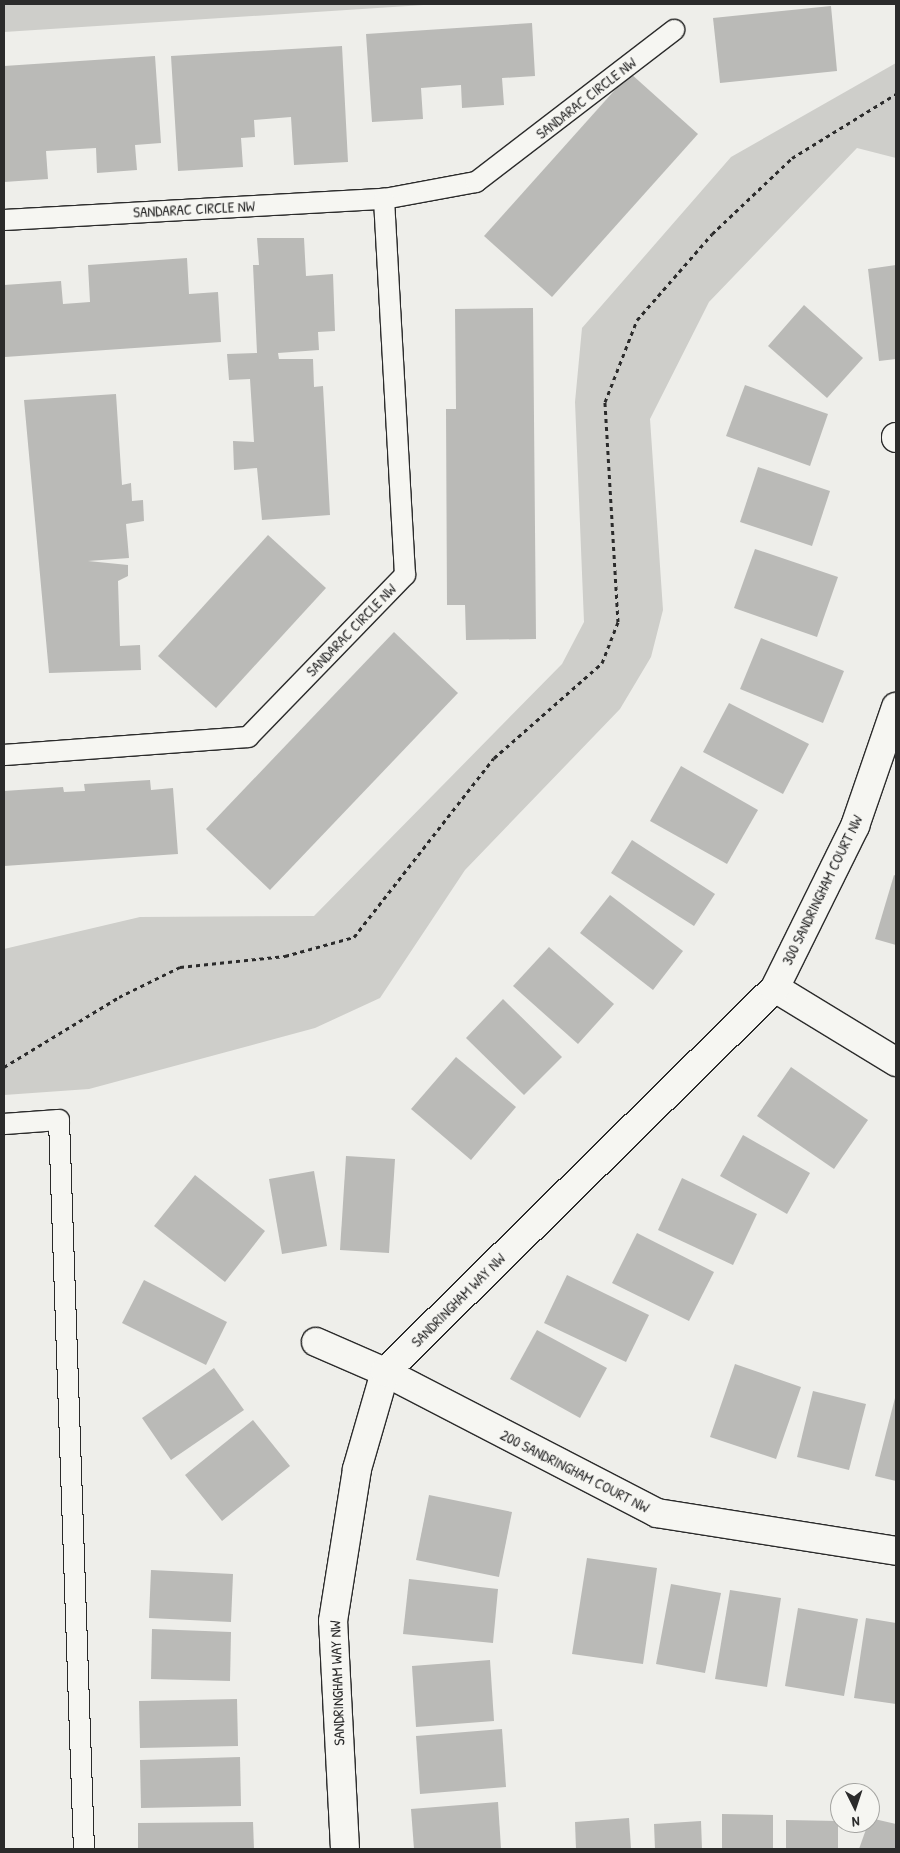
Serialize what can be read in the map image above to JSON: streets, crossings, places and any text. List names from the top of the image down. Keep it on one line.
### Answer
{"streets":{"street":["300 SANDRINGHAM COURT NW","SANDRINGHAM WAY NW","200 SANDRINGHAM COURT NW"],"lane":["SANDARAC CIRCLE NW"]},"crossings":[["300 SANDRINGHAM COURT NW","SANDRINGHAM WAY NW"],["SANDRINGHAM WAY NW","200 SANDRINGHAM COURT NW"]],"north":"bottom"}
